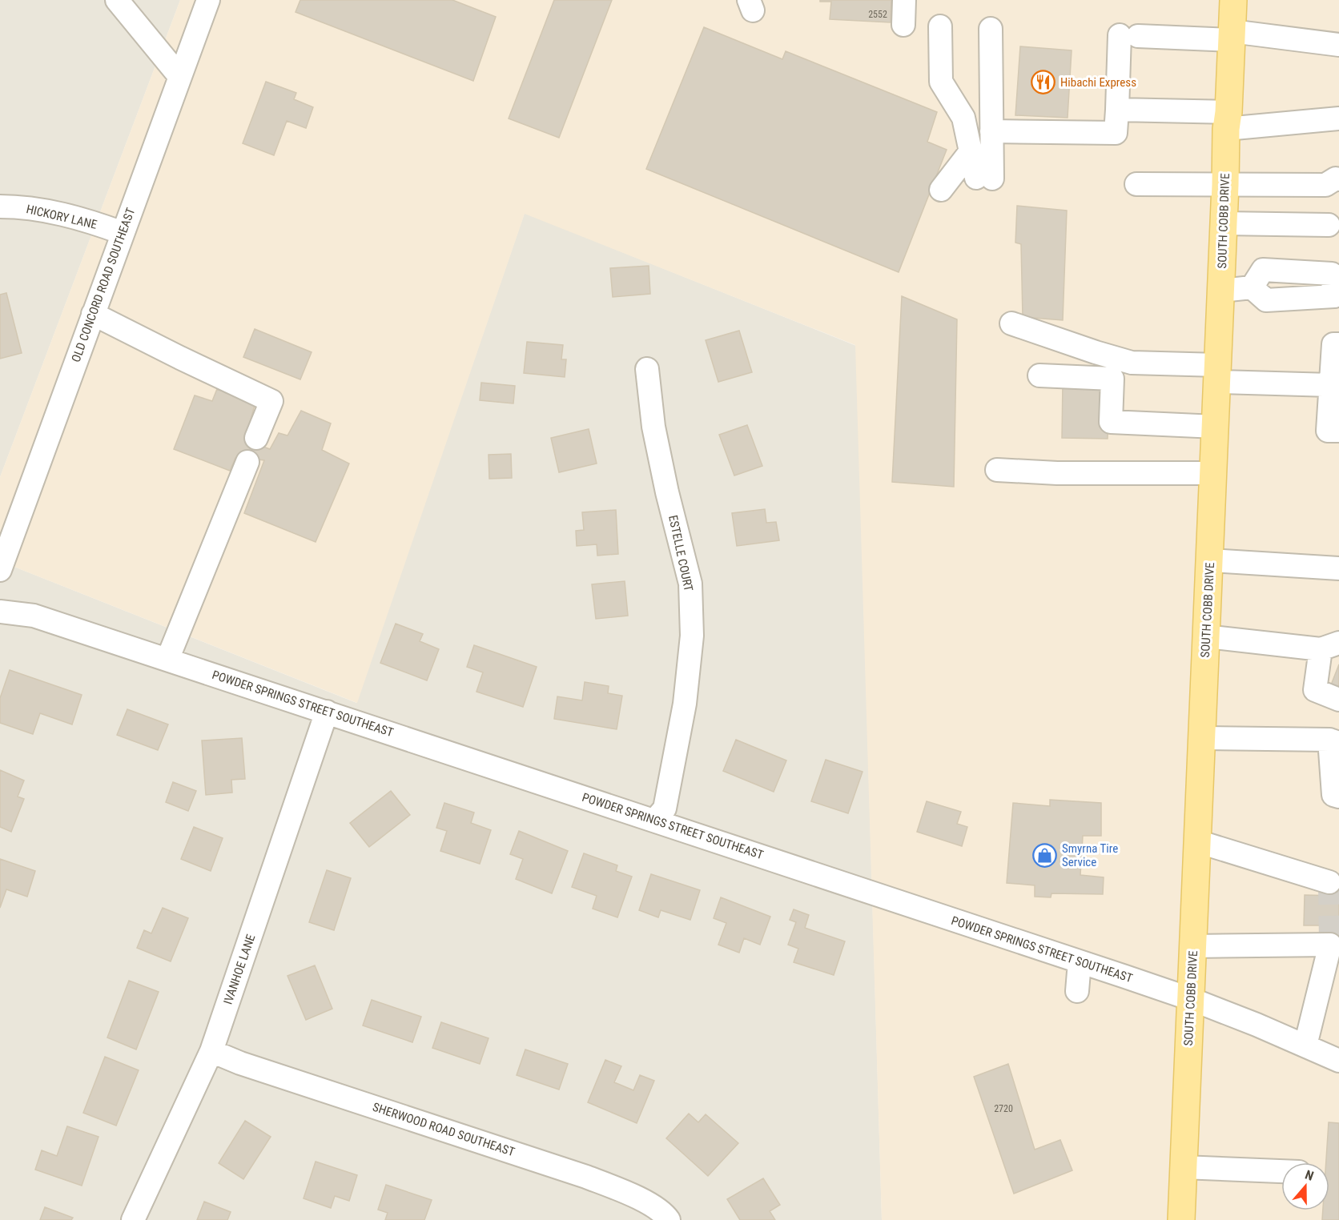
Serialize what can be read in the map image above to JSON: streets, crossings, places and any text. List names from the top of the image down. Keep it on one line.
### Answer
{"streets":{"main road":["SOUTH COBB DRIVE"],"street":["HICKORY LANE","OLD CONCORD ROAD SOUTHEAST","ESTELLE COURT","POWDER SPRINGS STREET SOUTHEAST","IVANHOE LANE","SHERWOOD ROAD SOUTHEAST"]},"crossings":[["HICKORY LANE","OLD CONCORD ROAD SOUTHEAST"],["SOUTH COBB DRIVE","POWDER SPRINGS STREET SOUTHEAST"],["ESTELLE COURT","POWDER SPRINGS STREET SOUTHEAST"],["POWDER SPRINGS STREET SOUTHEAST","IVANHOE LANE"],["IVANHOE LANE","SHERWOOD ROAD SOUTHEAST"]],"places":{"restaurant":["Hibachi Express"],"shop":["Smyrna Tire Service"]},"house_numbers":["2552","2720"],"north":"top"}
